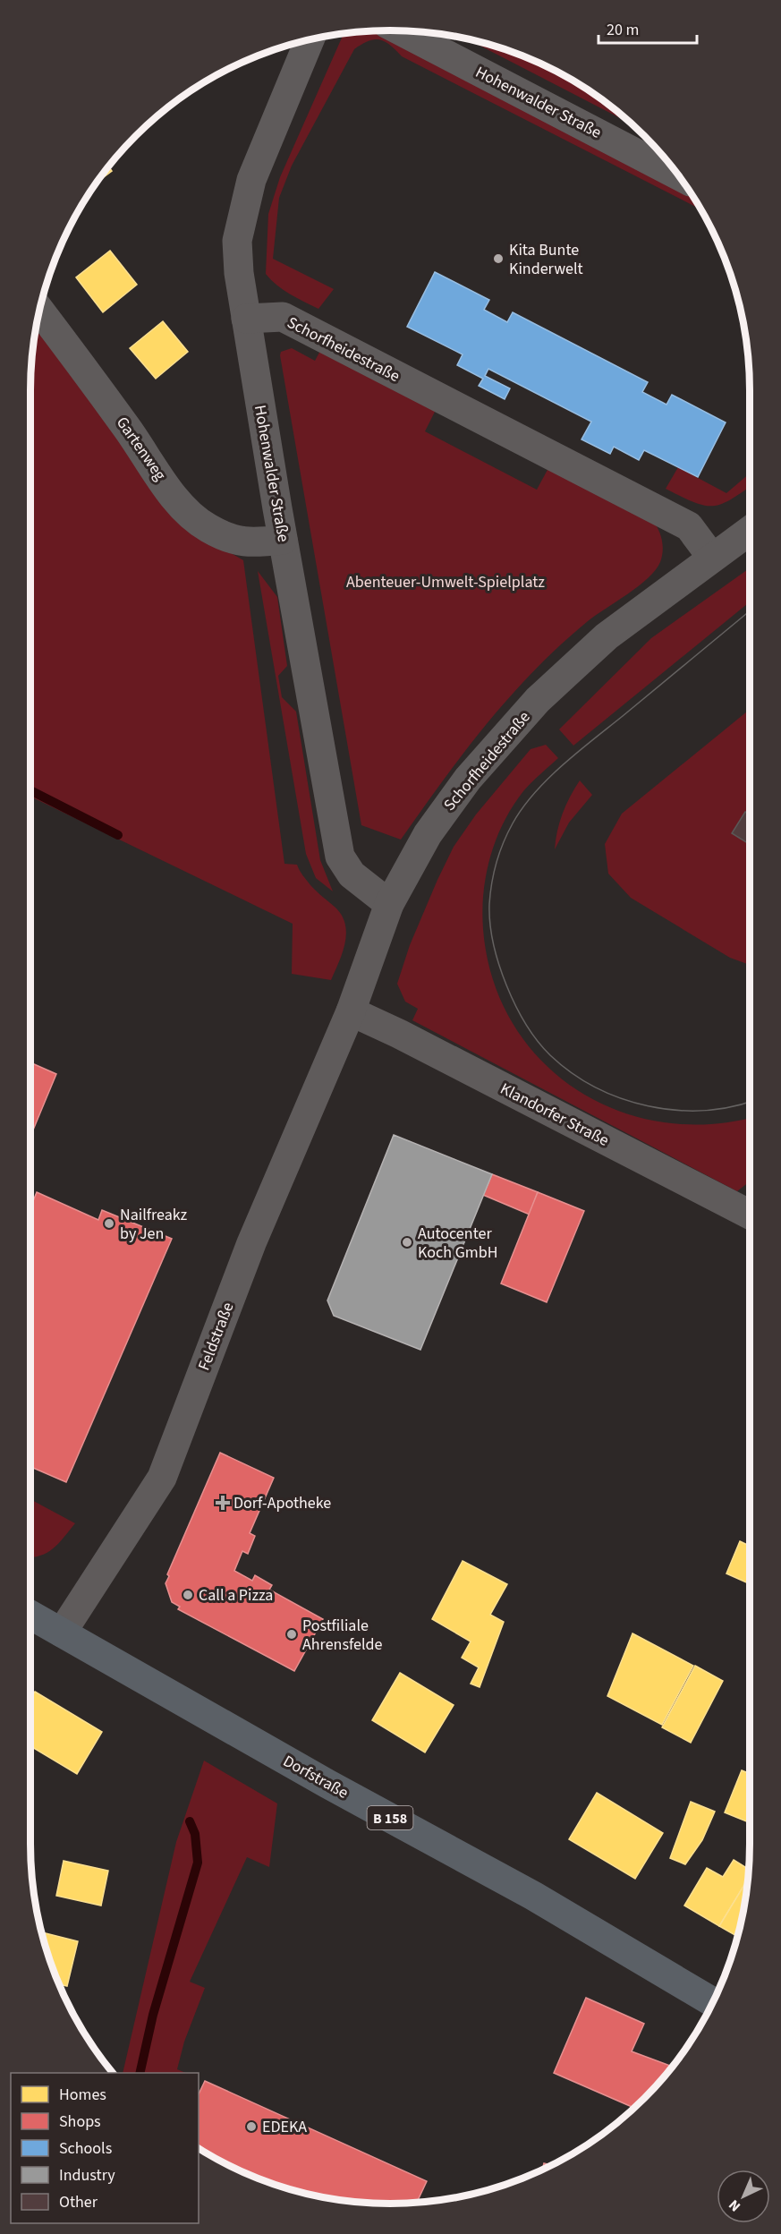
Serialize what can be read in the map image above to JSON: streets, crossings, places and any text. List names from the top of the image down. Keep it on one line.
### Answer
{"streets":{"main road":["Dorfstraße","B 158"],"street":["Hohenwalder Straße","Schorfheidestraße","Gartenweg","Klandorfer Straße","Feldstraße"]},"crossings":[["Hohenwalder Straße","Schorfheidestraße"],["Hohenwalder Straße","Gartenweg"],["Schorfheidestraße","Klandorfer Straße"],["Schorfheidestraße","Feldstraße"],["Klandorfer Straße","Feldstraße"],["Feldstraße","Dorfstraße"]],"parks":["Abenteuer-Umwelt-Spielplatz"],"places":{"other":["Kita Bunte Kinderwelt","Nailfreakz by Jen","Autocenter Koch GmbH","Call a Pizza","Postfiliale Ahrensfelde","EDEKA"],"health":["Dorf-Apotheke"]},"legend":["Homes","Shops","Schools","Industry","Other"],"scale_bar":"20 m","north":"bottom left"}
